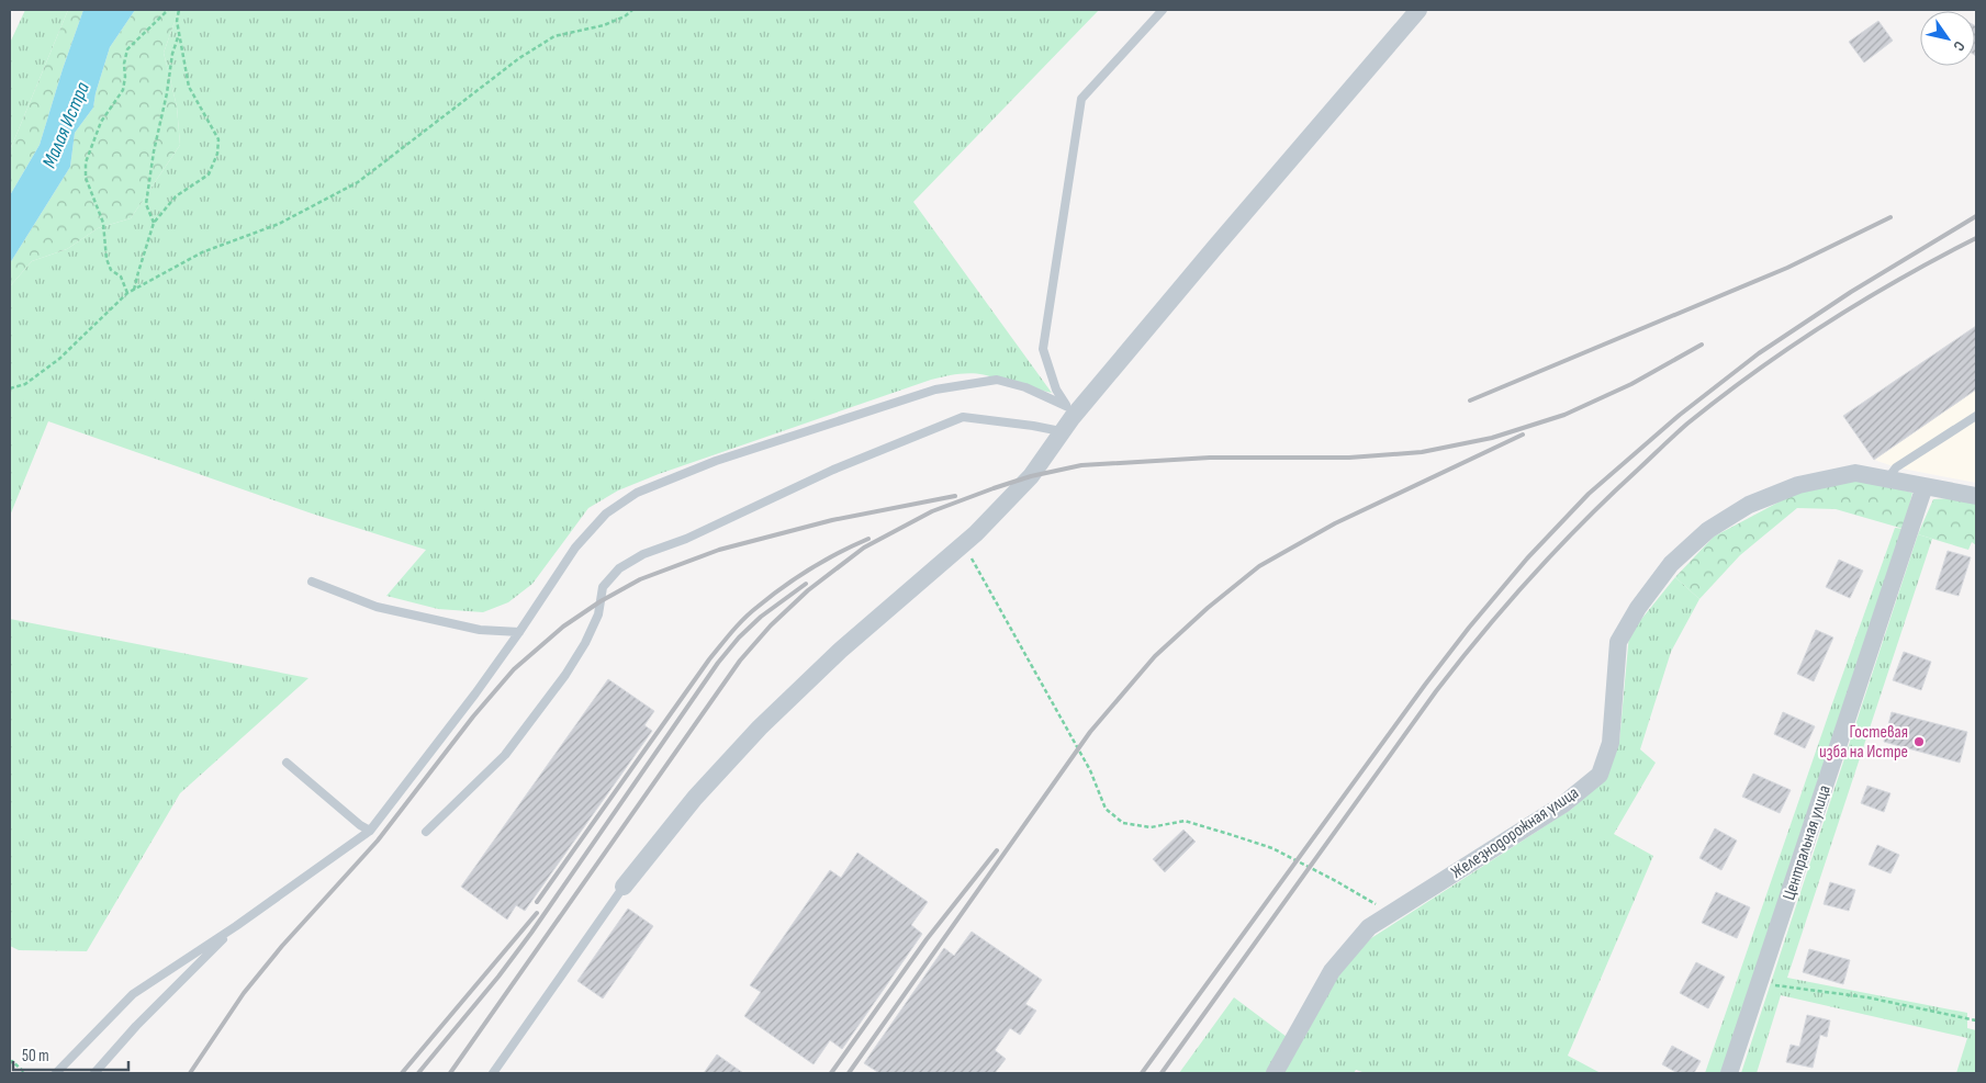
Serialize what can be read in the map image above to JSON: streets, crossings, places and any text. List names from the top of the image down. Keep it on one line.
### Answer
{"streets":{"street":["Железнодорожная улица","Центральная улица"]},"crossings":[["Железнодорожная улица","Центральная улица"]],"water":["Малая Истра"],"places":["Гостевая изба на Истре"],"scale_bar":"50 m","north":"bottom right"}
